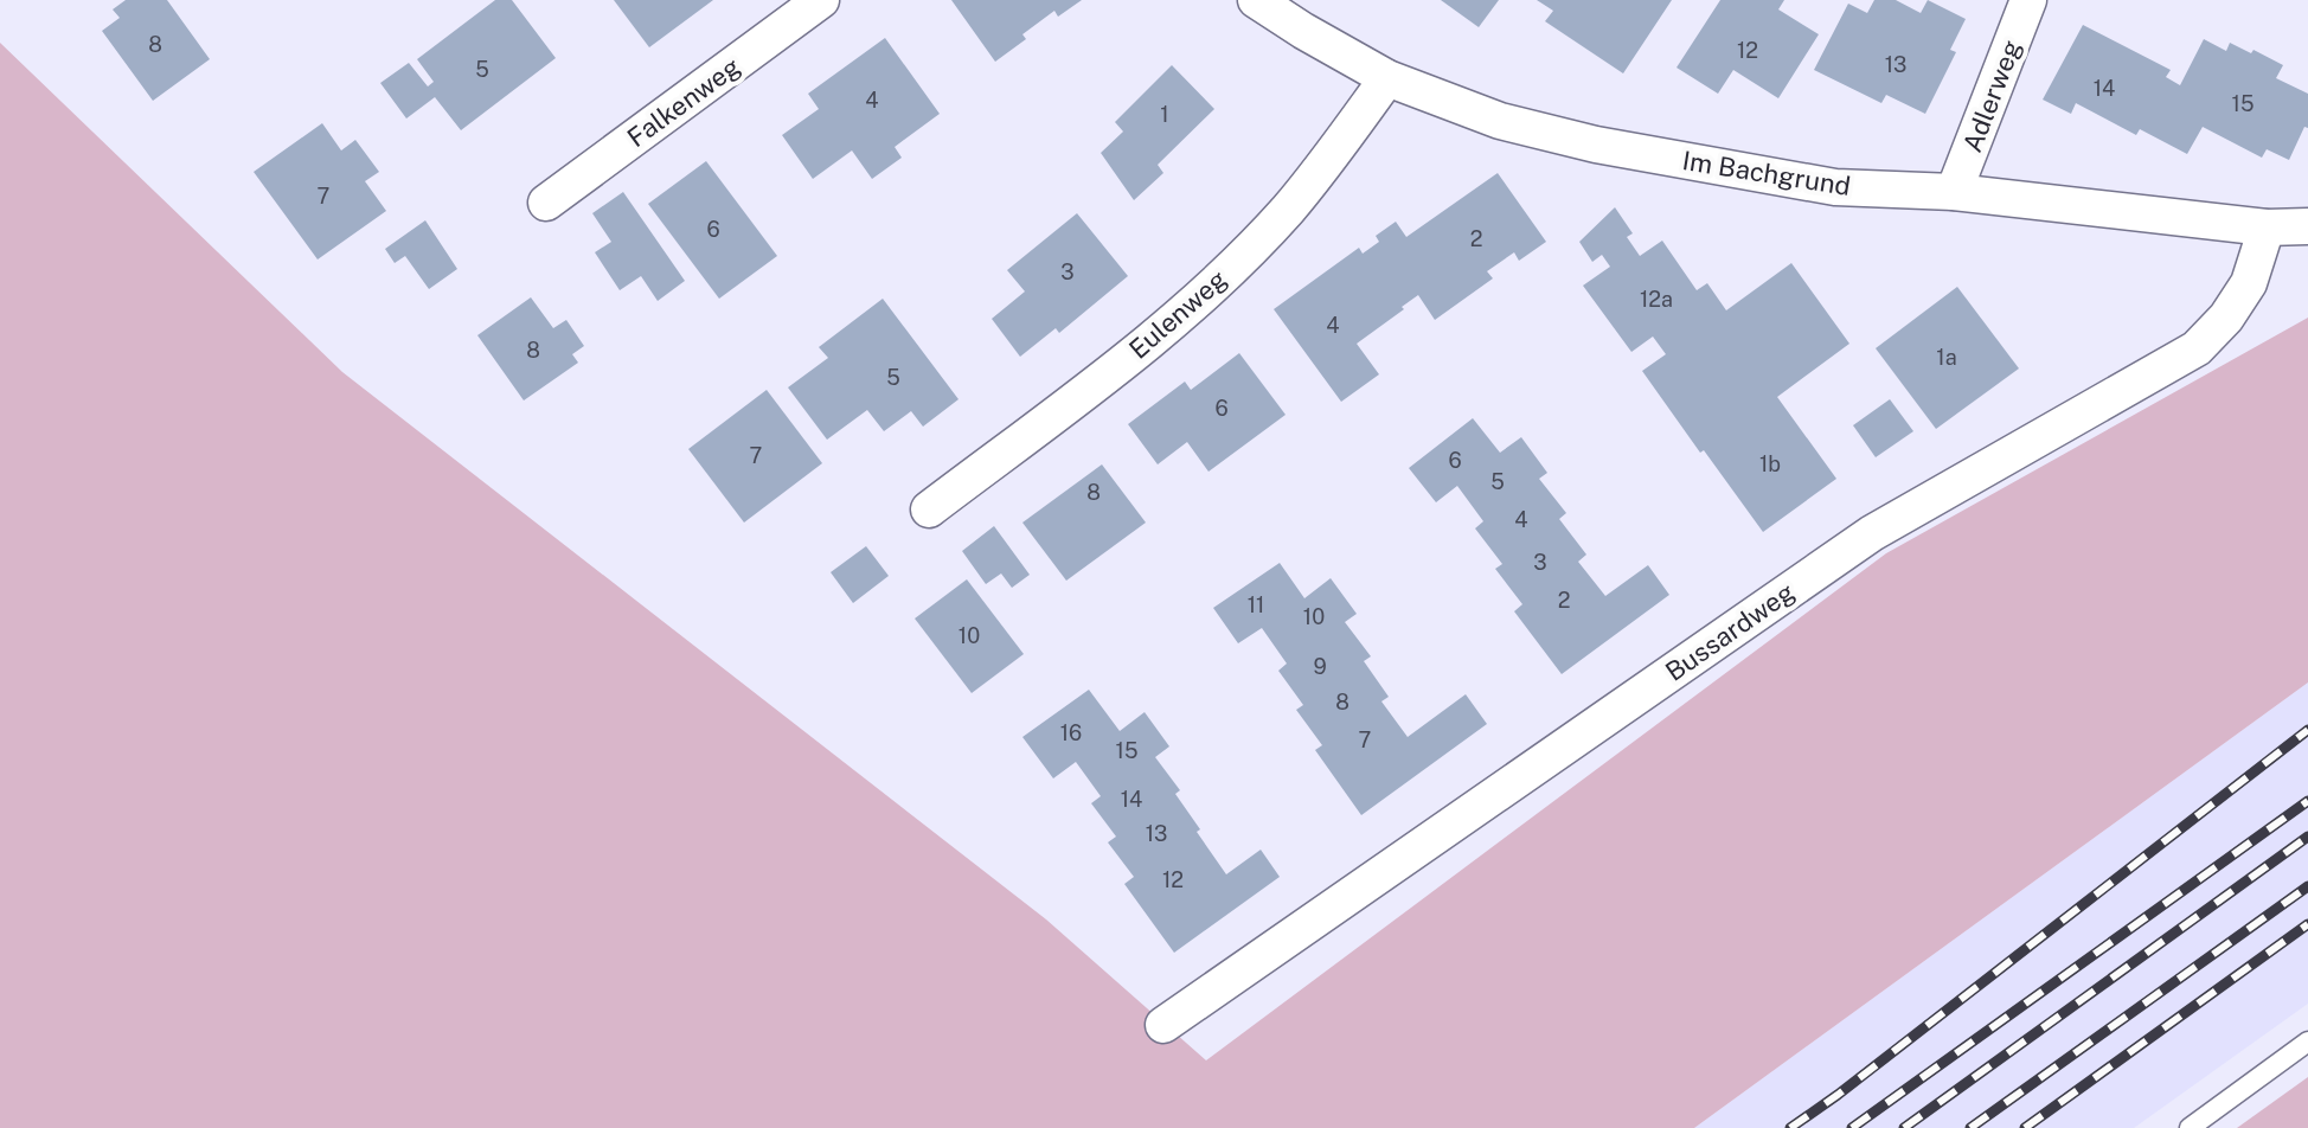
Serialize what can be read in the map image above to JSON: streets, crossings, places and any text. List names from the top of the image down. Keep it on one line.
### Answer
{"streets":{"street":["Adlerweg","Falkenweg","Im Bachgrund","Eulenweg","Bussardweg"]},"crossings":[["Adlerweg","Im Bachgrund"],["Im Bachgrund","Eulenweg"],["Im Bachgrund","Bussardweg"]],"house_numbers":["8","12","13","5","14","4","15","1","7","6","2","3","12a","4","8","1a","5","6","7","6","1b","5","8","4","3","2","11","10","10","9","8","16","7","15","14","13","12"]}
